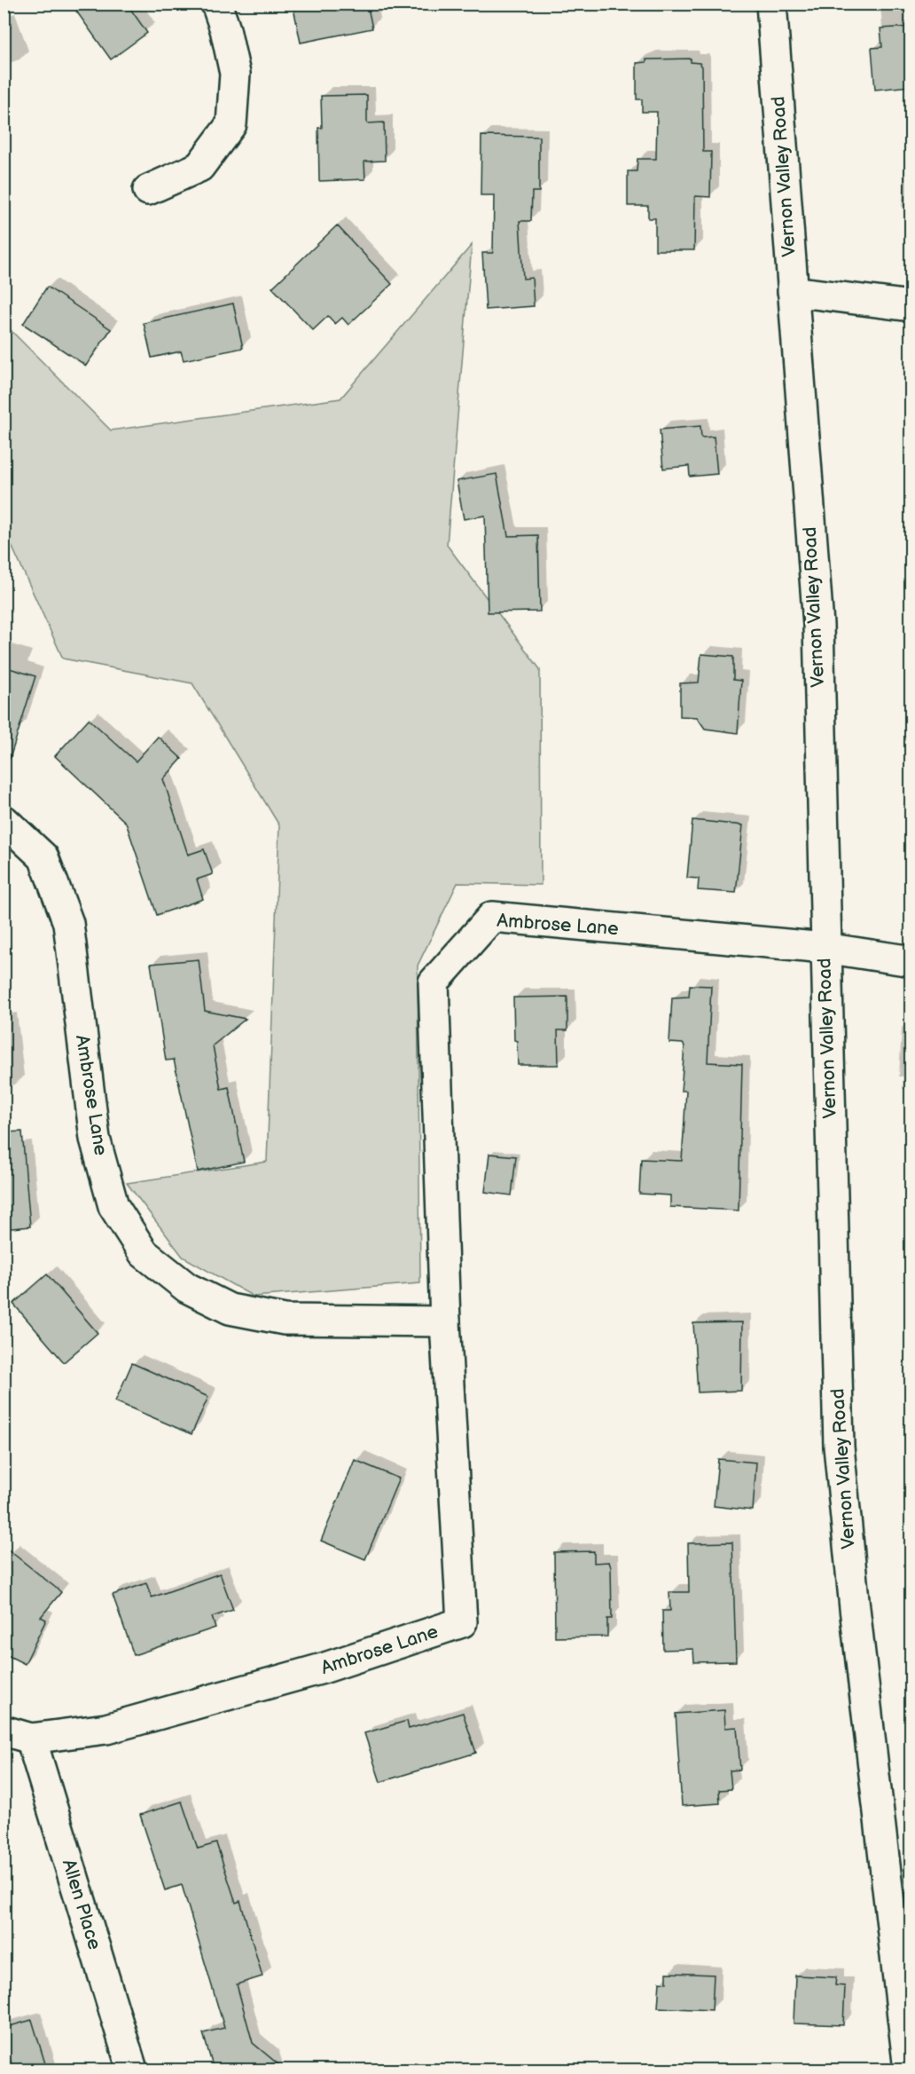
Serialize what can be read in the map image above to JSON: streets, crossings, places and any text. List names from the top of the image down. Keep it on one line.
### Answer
{"streets":{"street":["Vernon Valley Road","Ambrose Lane","Allen Place"]},"crossings":[["Vernon Valley Road","Ambrose Lane"],["Ambrose Lane","Allen Place"]]}
